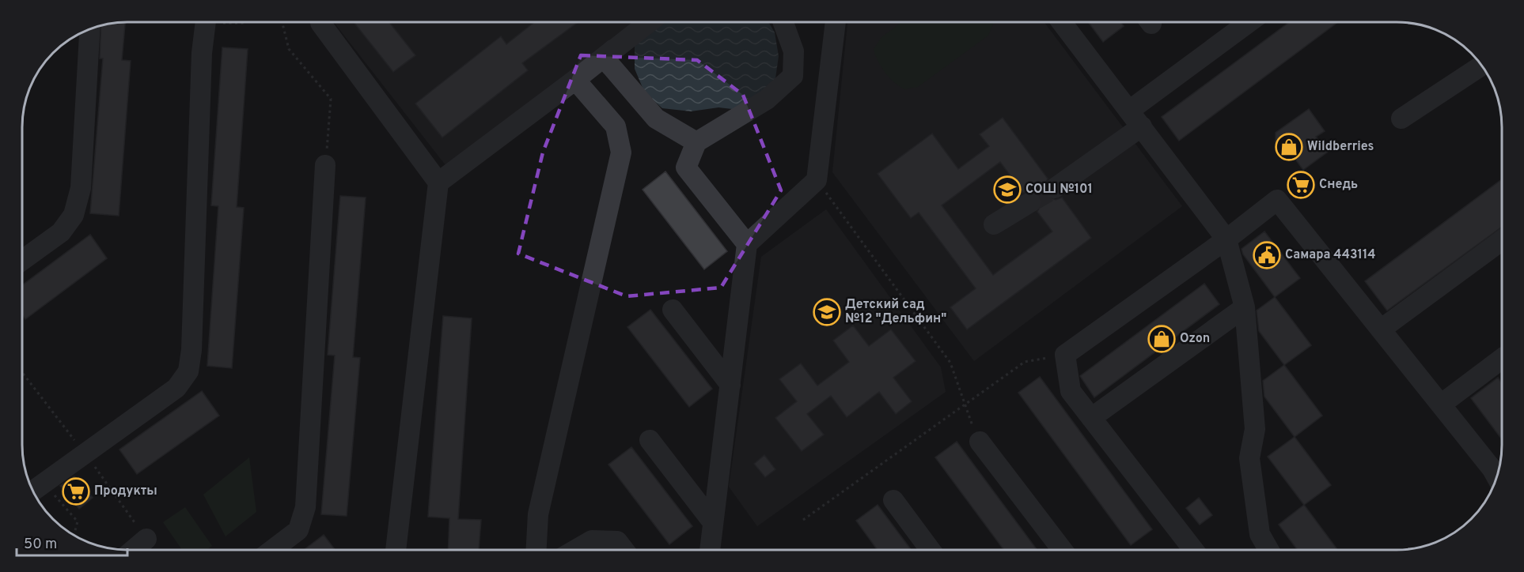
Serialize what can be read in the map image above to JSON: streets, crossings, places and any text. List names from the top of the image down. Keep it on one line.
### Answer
{"places":{"shop":["Wildberries","Ozon"],"supermarket":["Снедь","Продукты"],"school or university":["СОШ №101","Детский сад №12 \"Дельфин\""],"public building":["Самара 443114"]},"scale_bar":"50 m"}
